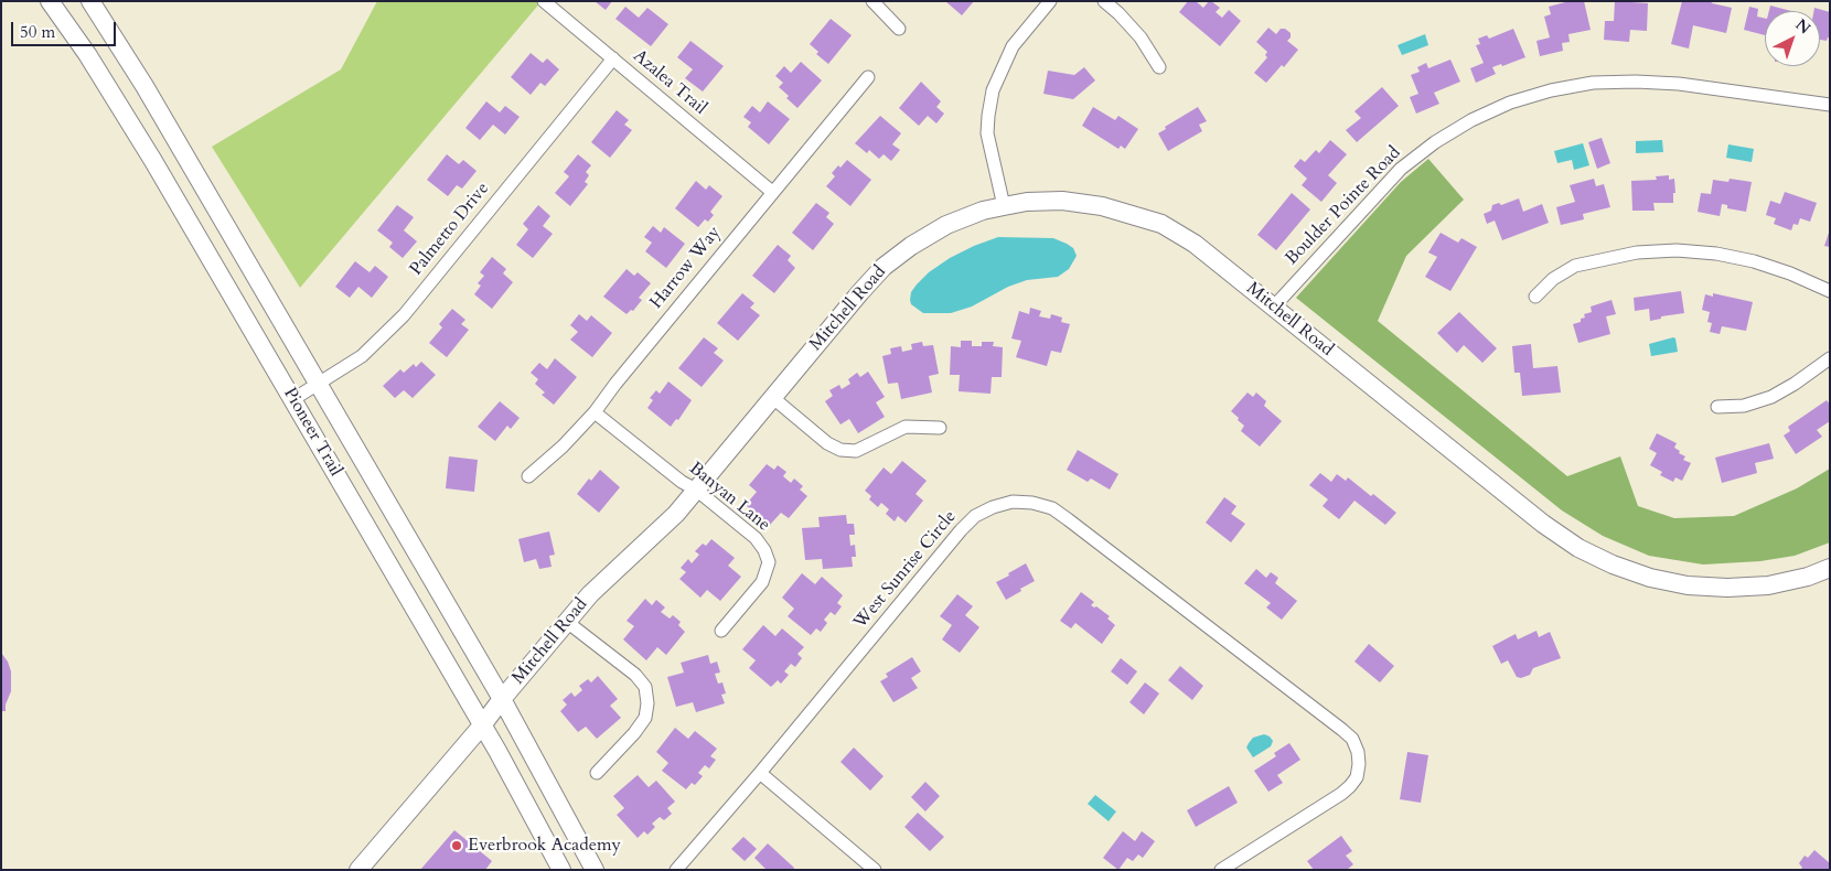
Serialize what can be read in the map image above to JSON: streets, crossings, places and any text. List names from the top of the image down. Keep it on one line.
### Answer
{"streets":{"main road":["Mitchell Road","Pioneer Trail"],"street":["Azalea Trail","Boulder Pointe Road","Palmetto Drive","Harrow Way","Banyan Lane","West Sunrise Circle"]},"crossings":[["Azalea Trail","Palmetto Drive"],["Azalea Trail","Harrow Way"],["Boulder Pointe Road","Mitchell Road"],["Palmetto Drive","Pioneer Trail"],["Harrow Way","Banyan Lane"],["Mitchell Road","Pioneer Trail"],["Mitchell Road","Banyan Lane"]],"places":["Everbrook Academy"],"scale_bar":"50 m","north":"top right"}
